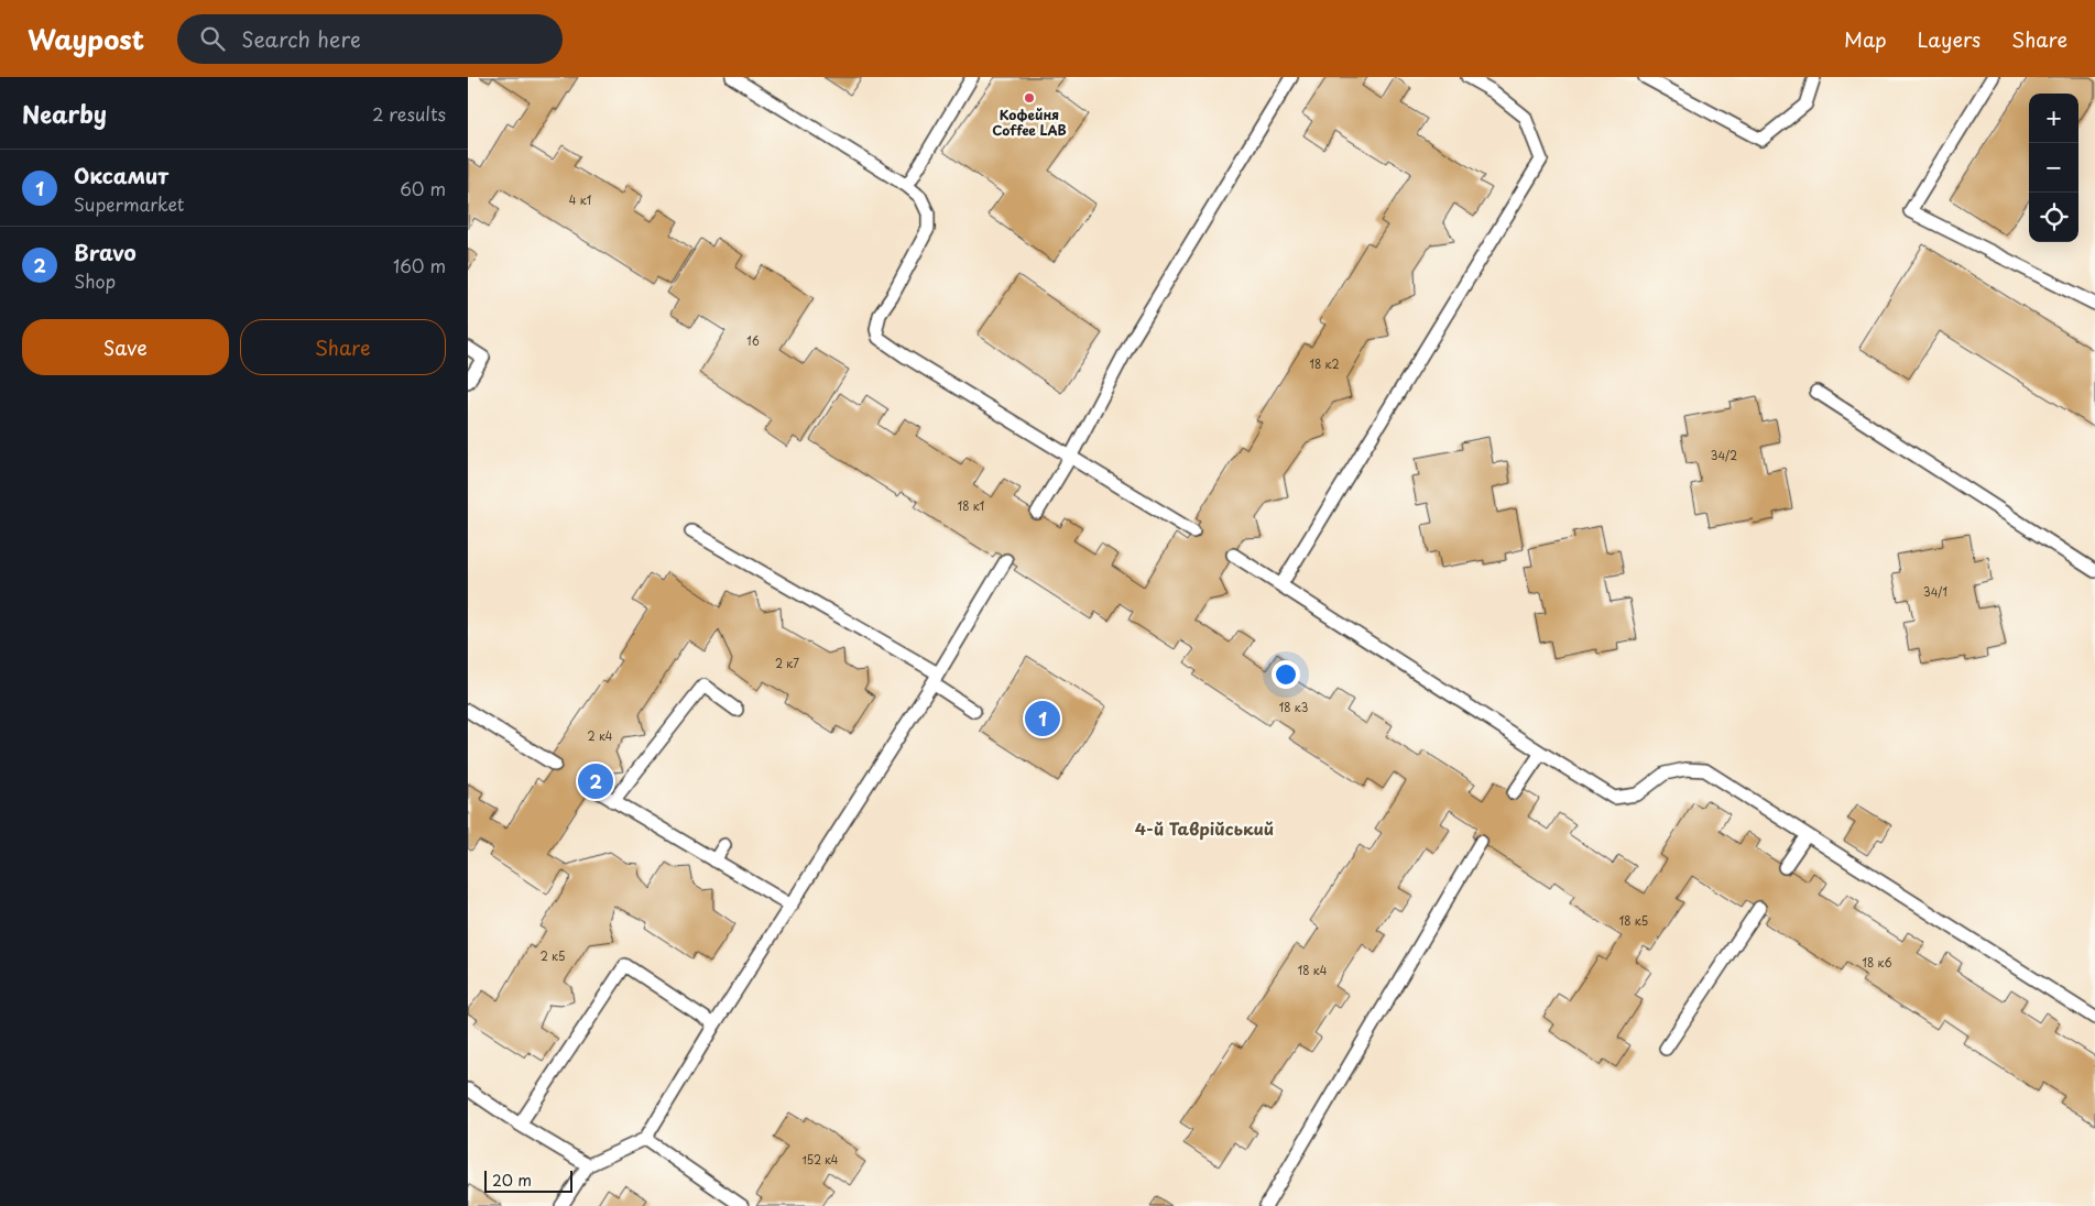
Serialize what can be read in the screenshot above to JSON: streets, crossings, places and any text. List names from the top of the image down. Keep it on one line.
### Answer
{"districts":["4-й Таврійський"],"places":["Кофейня Coffee LAB"],"house_numbers":["4 к1","16","18 к2","34/2","18 к1","34/1","2 к7","18 к3","2 к4","18 к5","2 к5","18 к6","18 к4","152 к4"],"scale_bar":"20 m","page":{"header":"Waypost","search":"Search here","nav":["Map","Layers","Share"],"heading":["Nearby","2 results"],"map_buttons":["+","−"],"list":[{"mark":"1","name":"Оксамит","note":"Supermarket","value":"60 m"},{"mark":"2","name":"Bravo","note":"Shop","value":"160 m"}],"buttons":["Save","Share"],"pins":["1","2"],"scale":"20 m"}}
